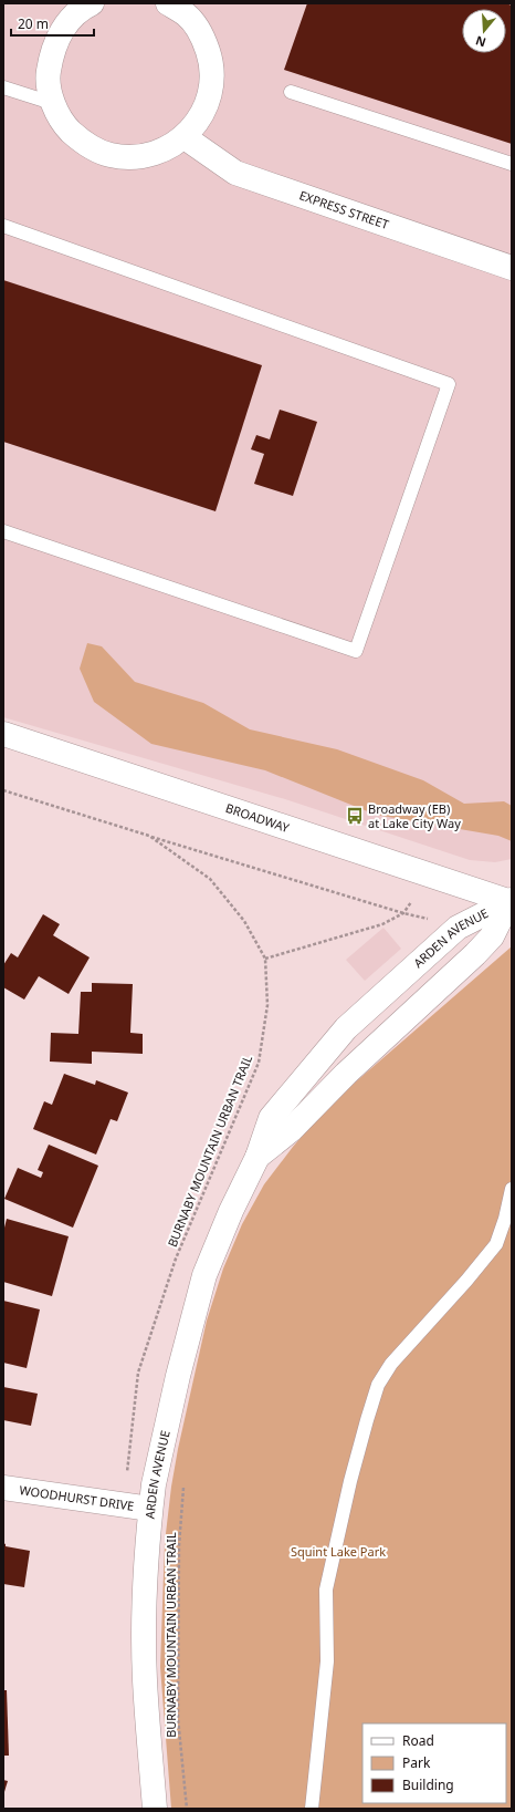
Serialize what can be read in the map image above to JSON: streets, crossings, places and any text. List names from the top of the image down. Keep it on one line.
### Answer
{"streets":{"street":["EXPRESS STREET","BROADWAY","ARDEN AVENUE","WOODHURST DRIVE"],"path":["BURNABY MOUNTAIN URBAN TRAIL"]},"crossings":[["BROADWAY","ARDEN AVENUE"],["ARDEN AVENUE","WOODHURST DRIVE"]],"parks":["Squint Lake Park"],"places":{"bus stop":["Broadway (EB) at Lake City Way"]},"legend":["Road","Park","Building"],"scale_bar":"20 m","north":"bottom"}
